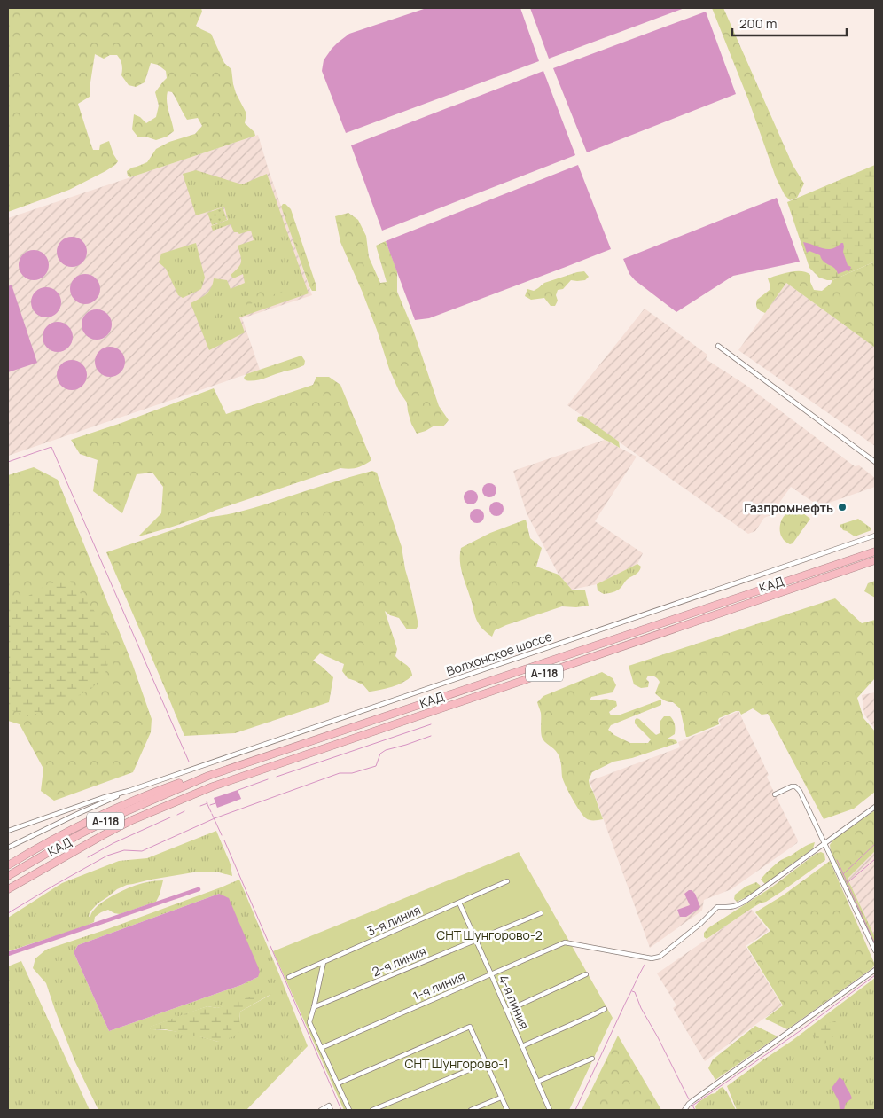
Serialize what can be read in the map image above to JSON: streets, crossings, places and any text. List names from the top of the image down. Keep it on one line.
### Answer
{"streets":{"highway":["КАД","А-118"],"street":["Волхонское шоссе","3-я линия","2-я линия","1-я линия","4-я линия"]},"crossings":[["3-я линия","4-я линия"],["2-я линия","4-я линия"],["1-я линия","4-я линия"]],"parks":["СНТ Шунгорово-2","СНТ Шунгорово-1"],"places":["Газпромнефть"],"scale_bar":"200 m"}
